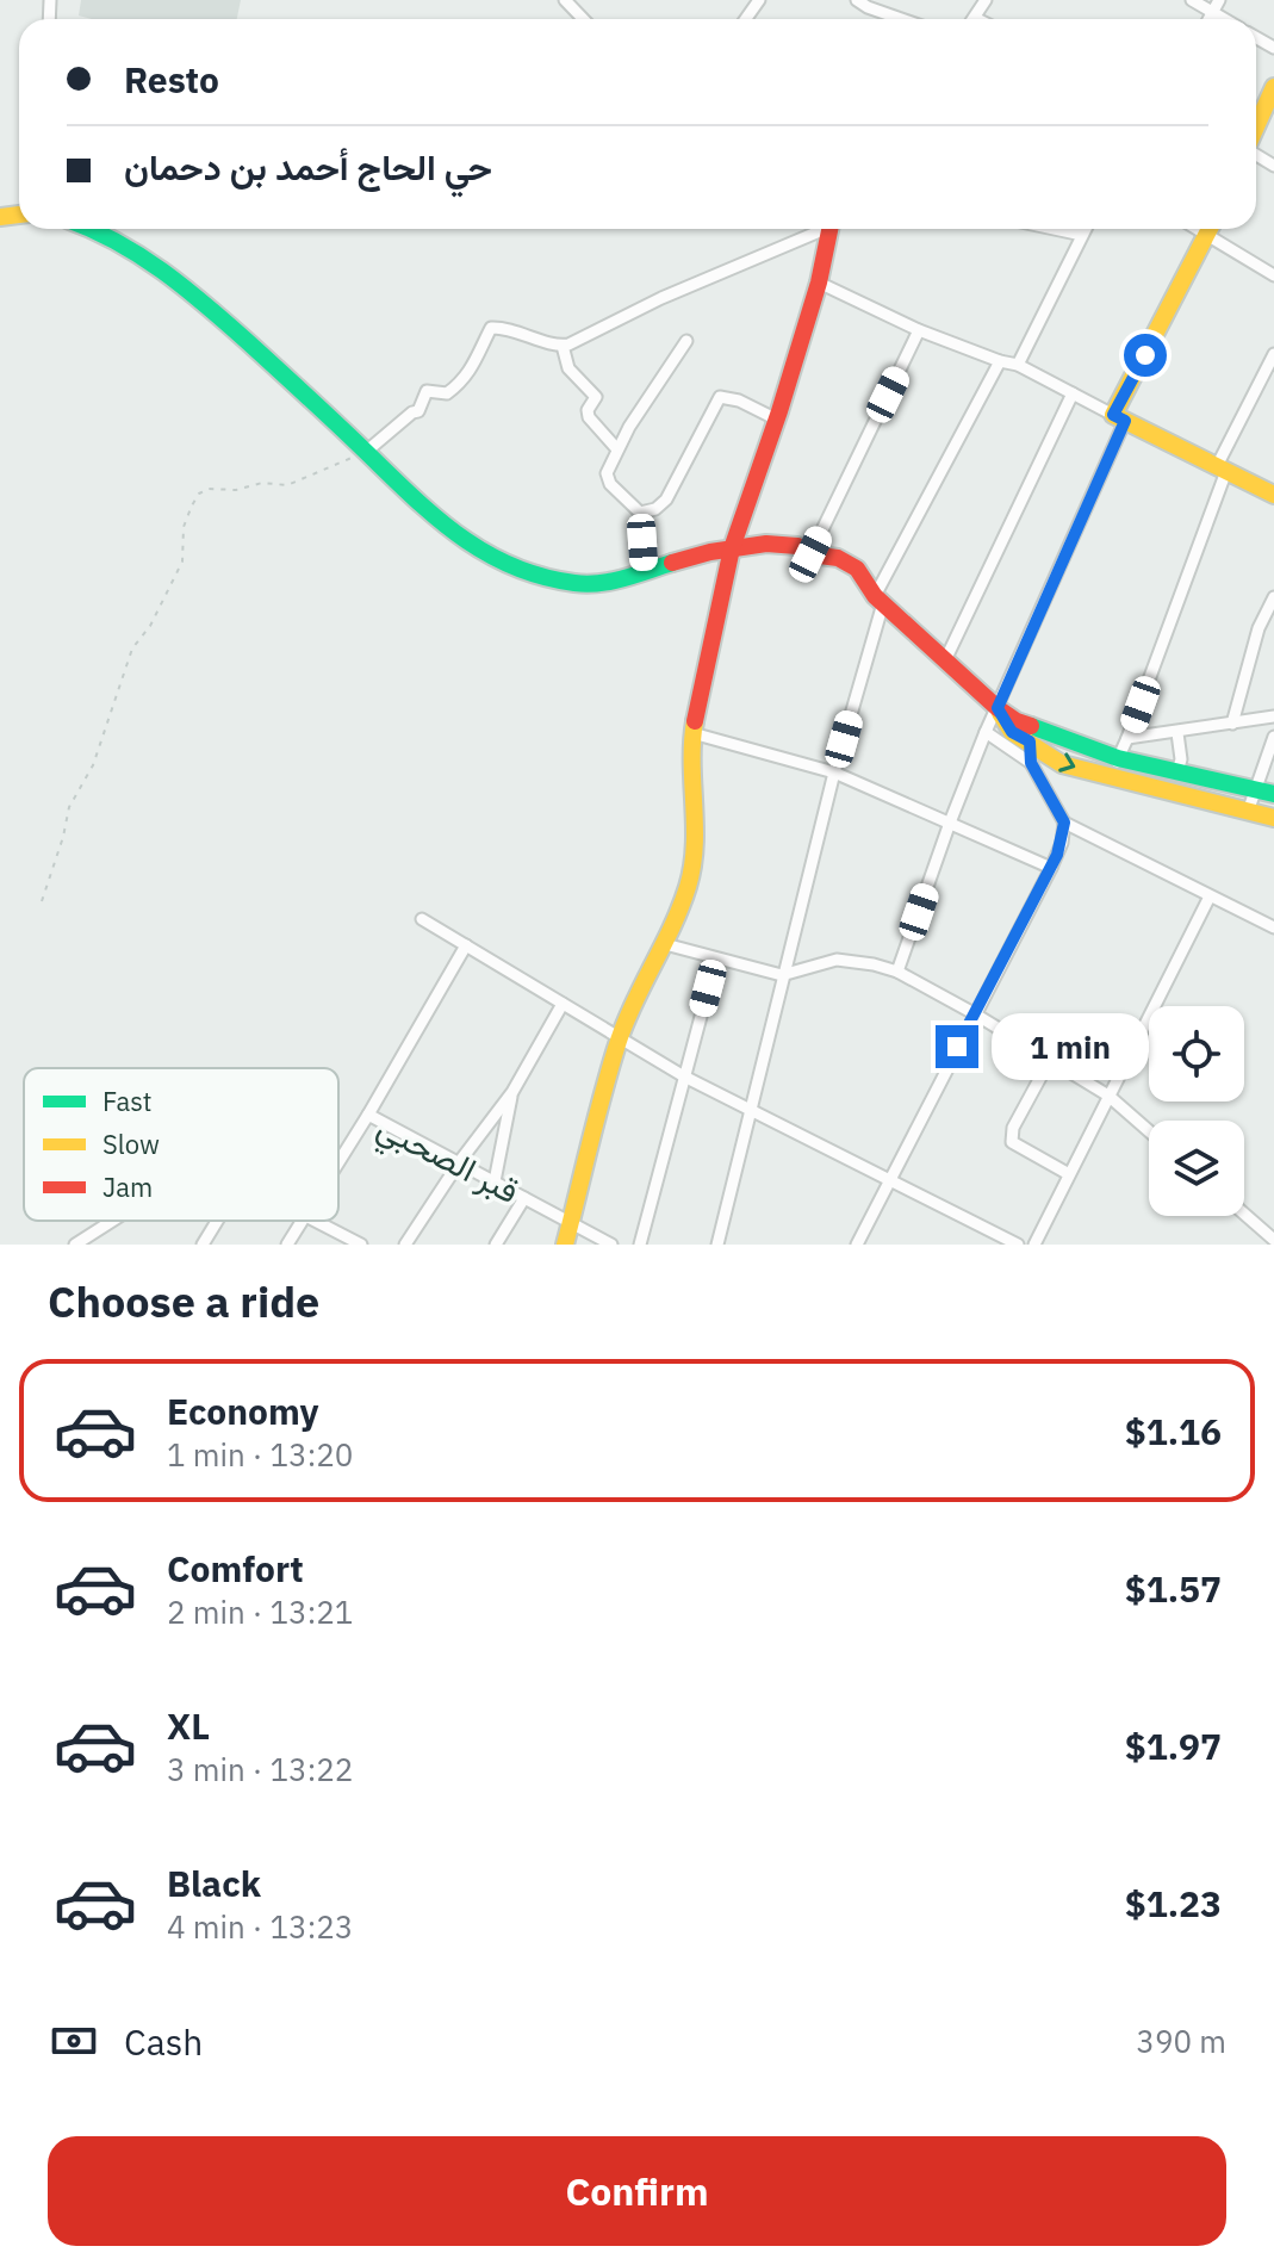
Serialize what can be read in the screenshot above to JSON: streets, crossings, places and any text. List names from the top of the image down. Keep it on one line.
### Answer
{"streets":{"street":["قبر الصحبي"]},"legend":["Fast","Slow","Jam"],"page":{"banner":["Resto","حي الحاج أحمد بن دحمان"],"bubble":"1 min","heading":"Choose a ride","list":[{"name":"Economy","note":"1 min · 13:20","value":"$1.16"},{"name":"Comfort","note":"2 min · 13:21","value":"$1.57"},{"name":"XL","note":"3 min · 13:22","value":"$1.97"},{"name":"Black","note":"4 min · 13:23","value":"$1.23"}],"pay":["Cash","390 m"],"buttons":"Confirm"}}
